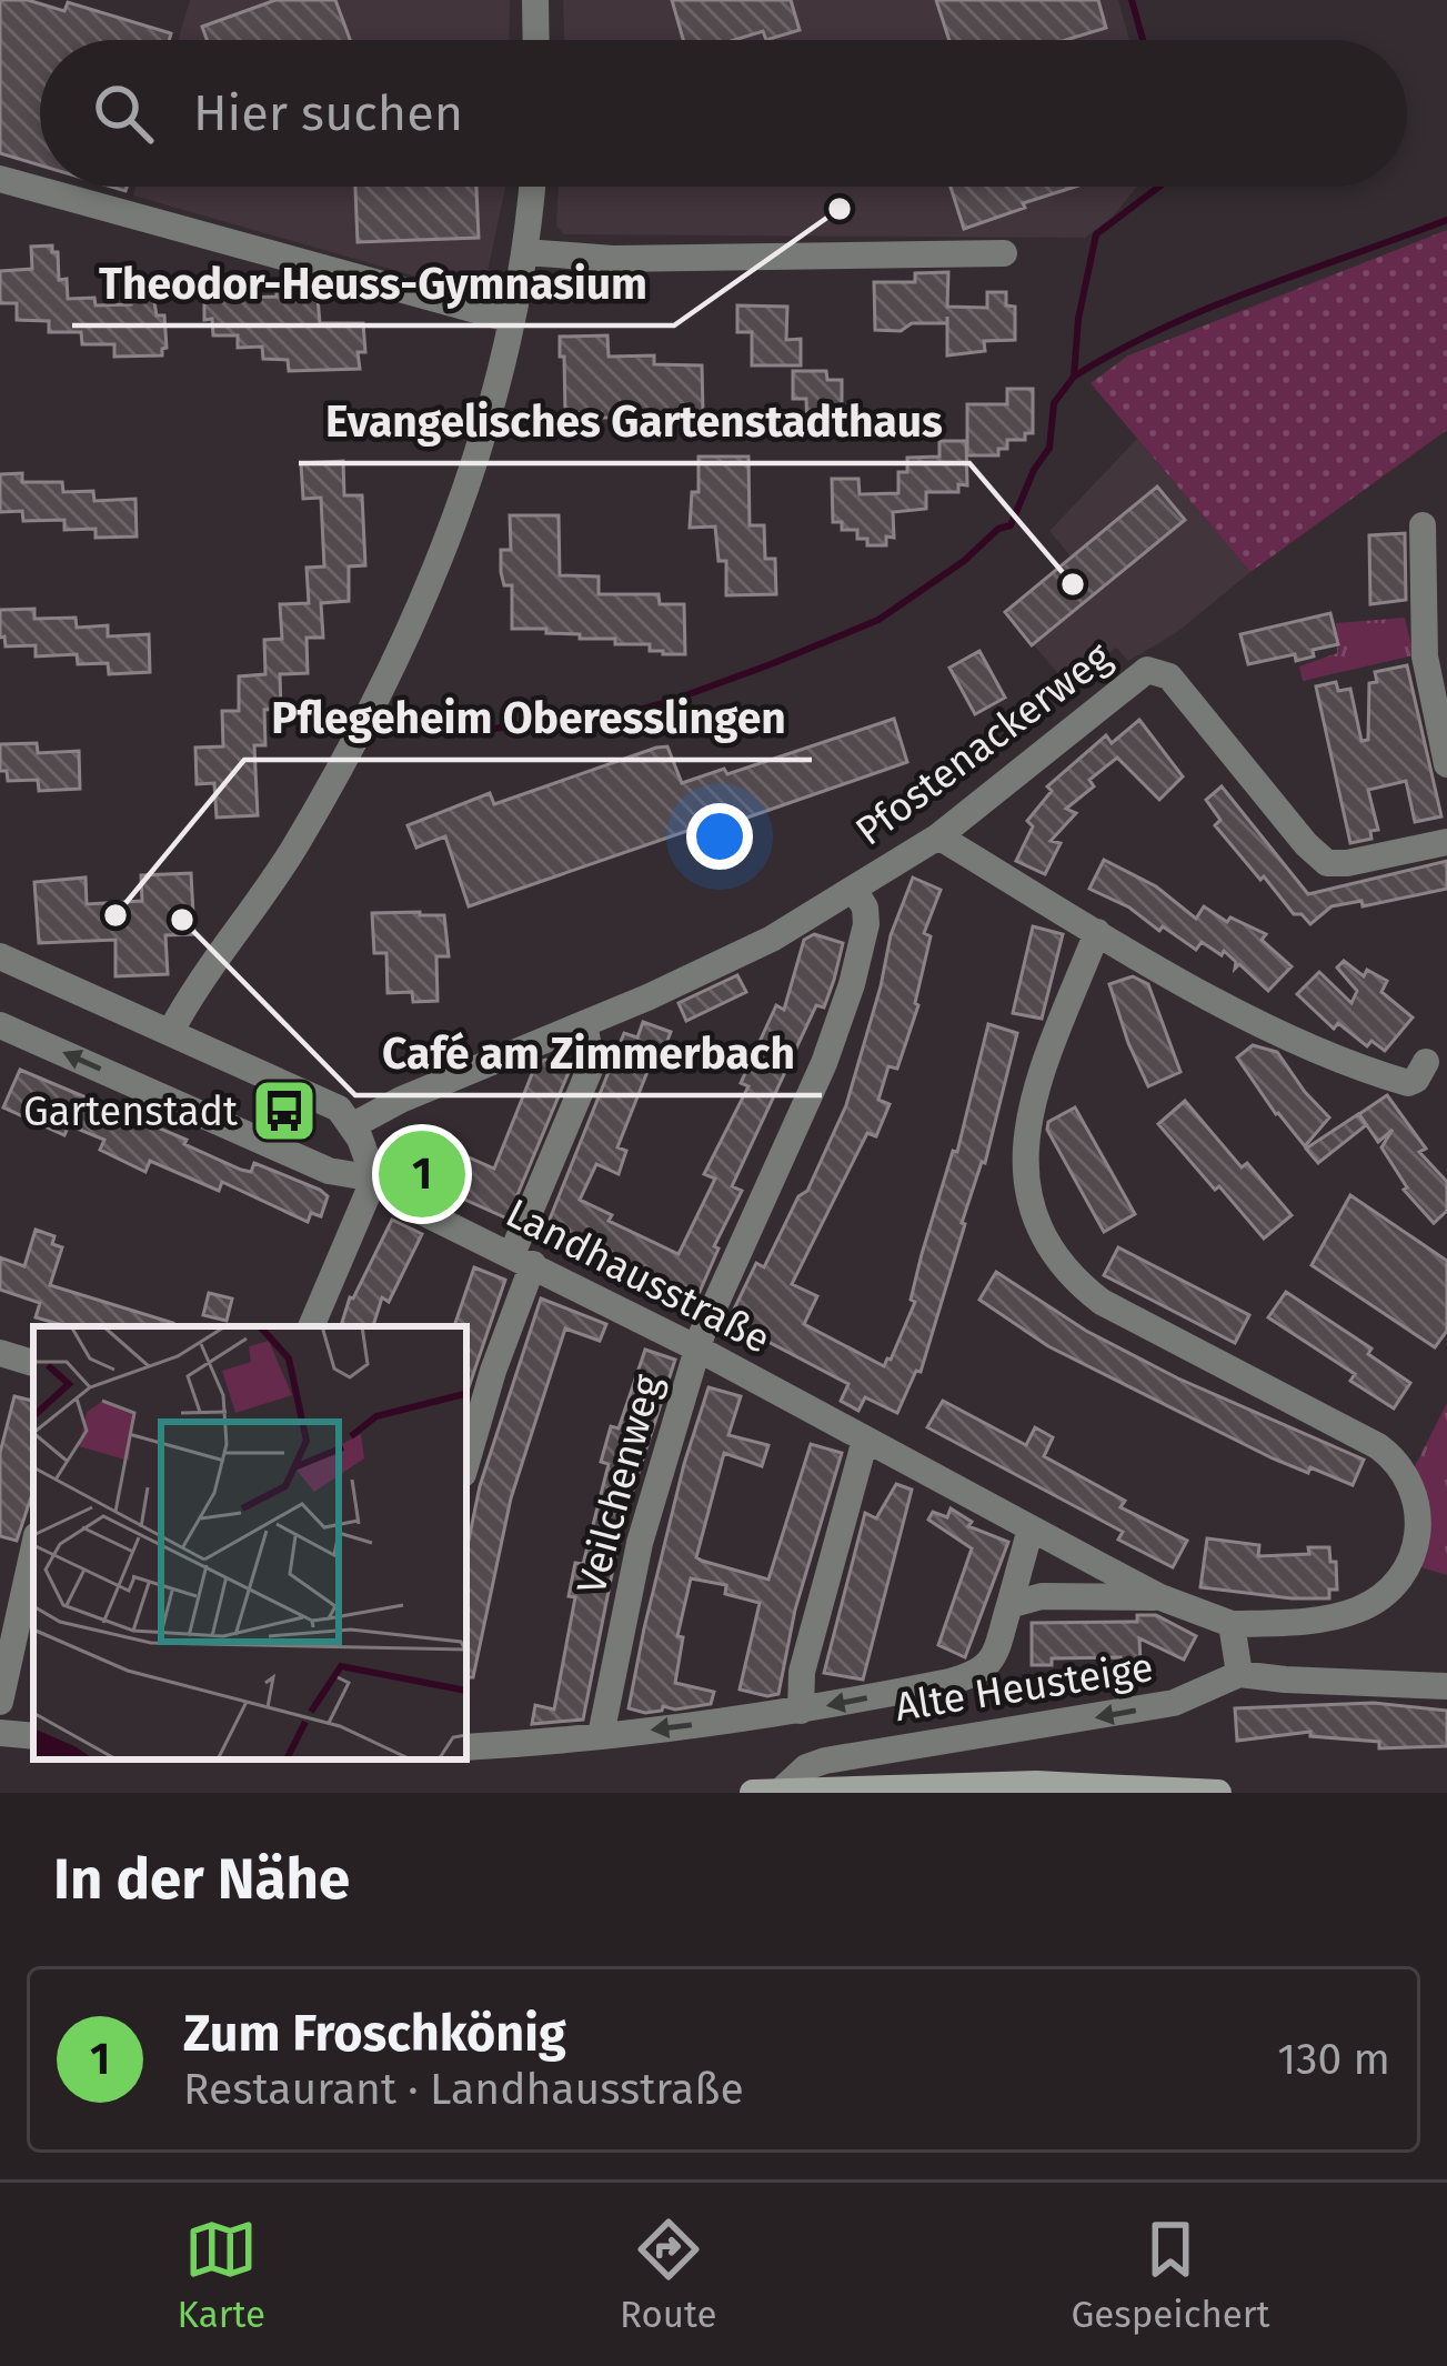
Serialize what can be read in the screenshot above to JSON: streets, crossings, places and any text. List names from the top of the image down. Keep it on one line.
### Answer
{"streets":{"street":["Pfostenackerweg","Landhausstraße","Veilchenweg","Alte Heusteige"]},"crossings":[["Pfostenackerweg","Veilchenweg"],["Landhausstraße","Veilchenweg"]],"places":{"other":["Theodor-Heuss-Gymnasium","Evangelisches Gartenstadthaus","Pflegeheim Oberesslingen","Café am Zimmerbach"],"bus stop":["Gartenstadt"]},"page":{"search":"Hier suchen","pins":"1","heading":"In der Nähe","list":[{"mark":"1","name":"Zum Froschkönig","note":"Restaurant · Landhausstraße","value":"130 m"}],"nav":["Karte","Route","Gespeichert"]}}
